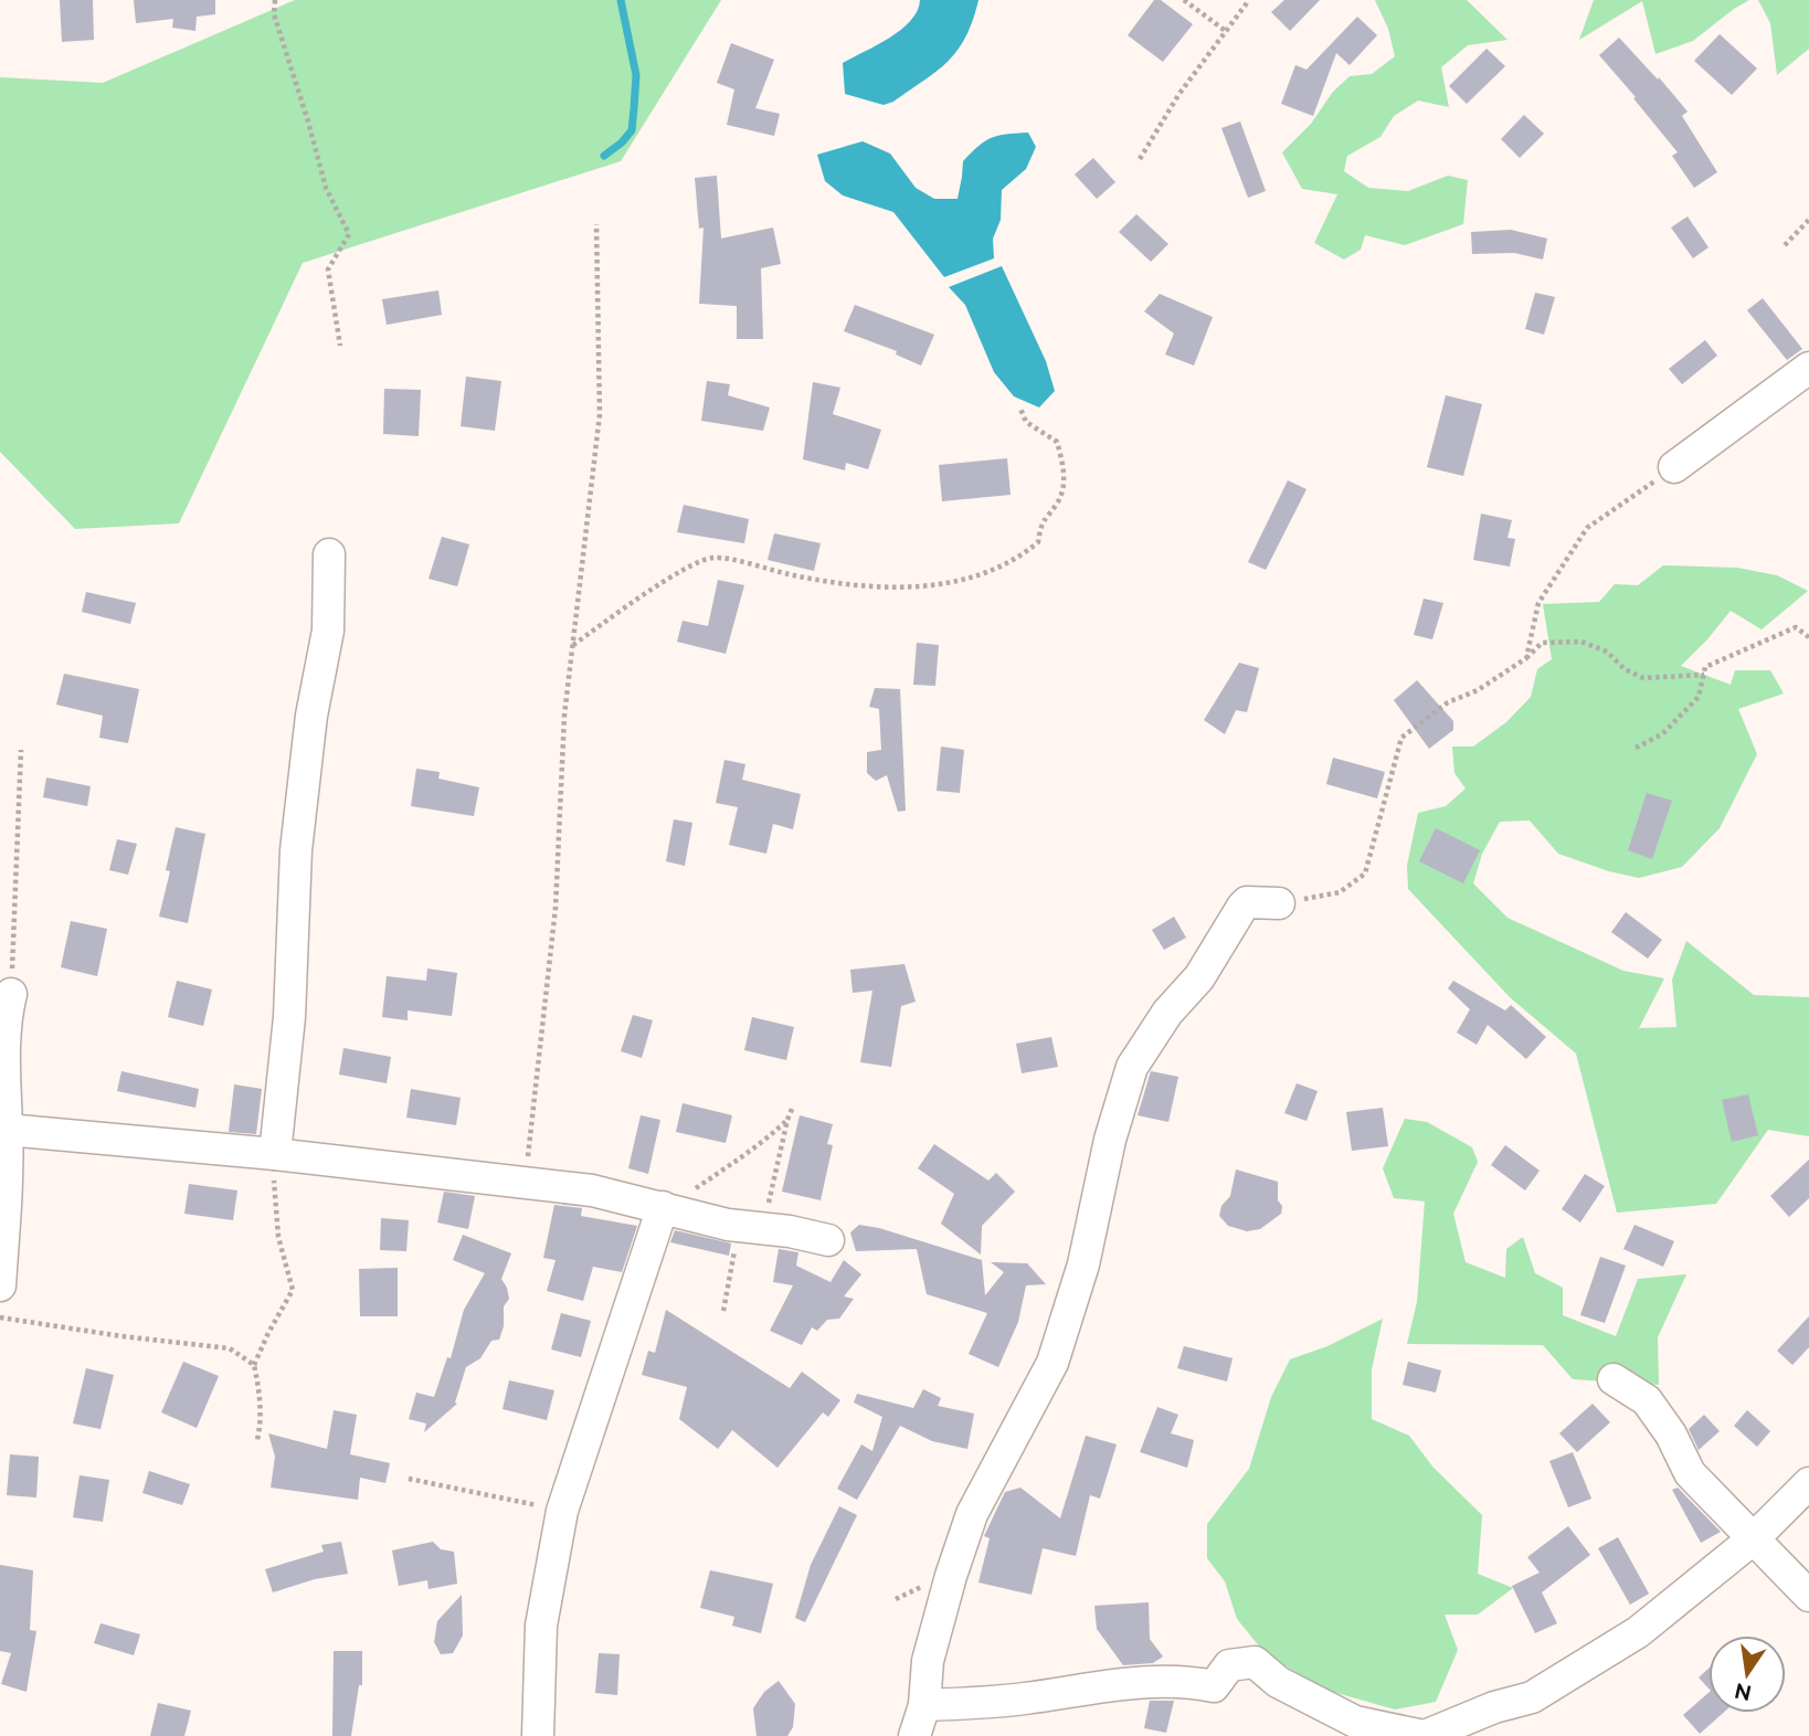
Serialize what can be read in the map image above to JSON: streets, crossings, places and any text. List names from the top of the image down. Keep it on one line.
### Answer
{"north":"bottom"}
